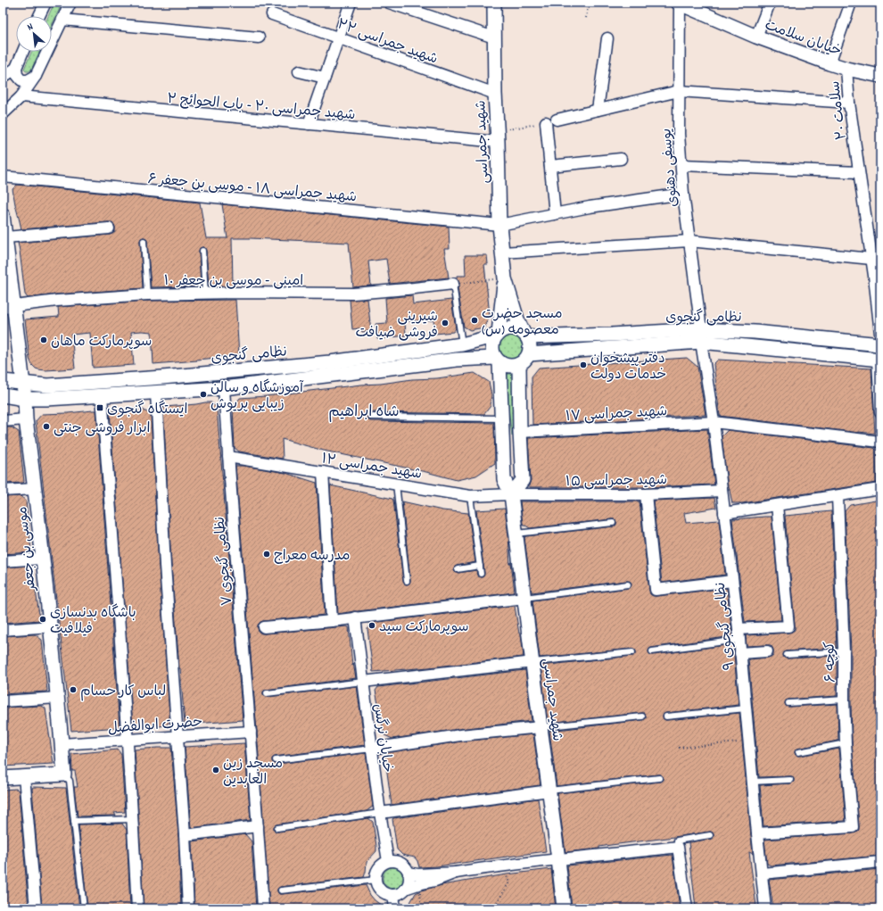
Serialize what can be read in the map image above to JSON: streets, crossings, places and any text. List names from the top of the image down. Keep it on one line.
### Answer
{"streets":{"street":["خیابان سلامت","شهید جمراسی ۲۲","شهید جمراسی ۲۰ - باب الحوائج ۲","سلامت ۲۰","شهید جمراسی","یوسفی دهنوی","شهید جمراسی ۱۸ - موسی بن جعفر ۶","امینی - موسی بن جعفر ۱۰","نظامی گنجوی","شهید جمراسی ۱۷","شهید جمراسی ۱۲","شهید جمراسی ۱۵","موسی بن جعفر","نظامی گنجوی ۷","نظامی گنجوی ۹","کوچه ۶","حضرت ابوالفضل","خیابان نرگس"]},"crossings":[["خیابان سلامت","سلامت ۲۰"],["خیابان سلامت","یوسفی دهنوی"],["شهید جمراسی ۲۲","شهید جمراسی"],["شهید جمراسی ۲۰ - باب الحوائج ۲","شهید جمراسی"],["شهید جمراسی","شهید جمراسی ۱۸ - موسی بن جعفر ۶"],["شهید جمراسی","نظامی گنجوی"],["شهید جمراسی","شهید جمراسی ۱۲"],["شهید جمراسی","شهید جمراسی ۱۵"],["یوسفی دهنوی","شهید جمراسی ۱۸ - موسی بن جعفر ۶"],["یوسفی دهنوی","نظامی گنجوی"],["یوسفی دهنوی","نظامی گنجوی ۹"],["امینی - موسی بن جعفر ۱۰","موسی بن جعفر"],["نظامی گنجوی","موسی بن جعفر"],["نظامی گنجوی","نظامی گنجوی ۷"],["نظامی گنجوی","نظامی گنجوی ۹"],["شهید جمراسی ۱۷","نظامی گنجوی ۹"],["شهید جمراسی ۱۲","شهید جمراسی ۱۵"],["شهید جمراسی ۱۲","نظامی گنجوی ۷"],["شهید جمراسی ۱۵","نظامی گنجوی ۹"],["موسی بن جعفر","حضرت ابوالفضل"],["نظامی گنجوی ۷","حضرت ابوالفضل"],["نظامی گنجوی ۹","کوچه ۶"]],"districts":["شاه ابراهیم"],"places":{"other":["مسجد حضرت معصومه (س)","شیرینی فروشی ضیافت","سوپرمارکت ماهان","دفتر پیشخوان خدمات دولت","آموزشگاه و سالن زیبایی پریوش","ابزار فروشی جنتی","مدرسه معراج","باشگاه بدنسازی فیلافیت","سوپرمارکت سید","لباس کار حسام","مسجد زین العابدین"],"transit":["ایستگاه گنجوی"]},"north":"top left"}
